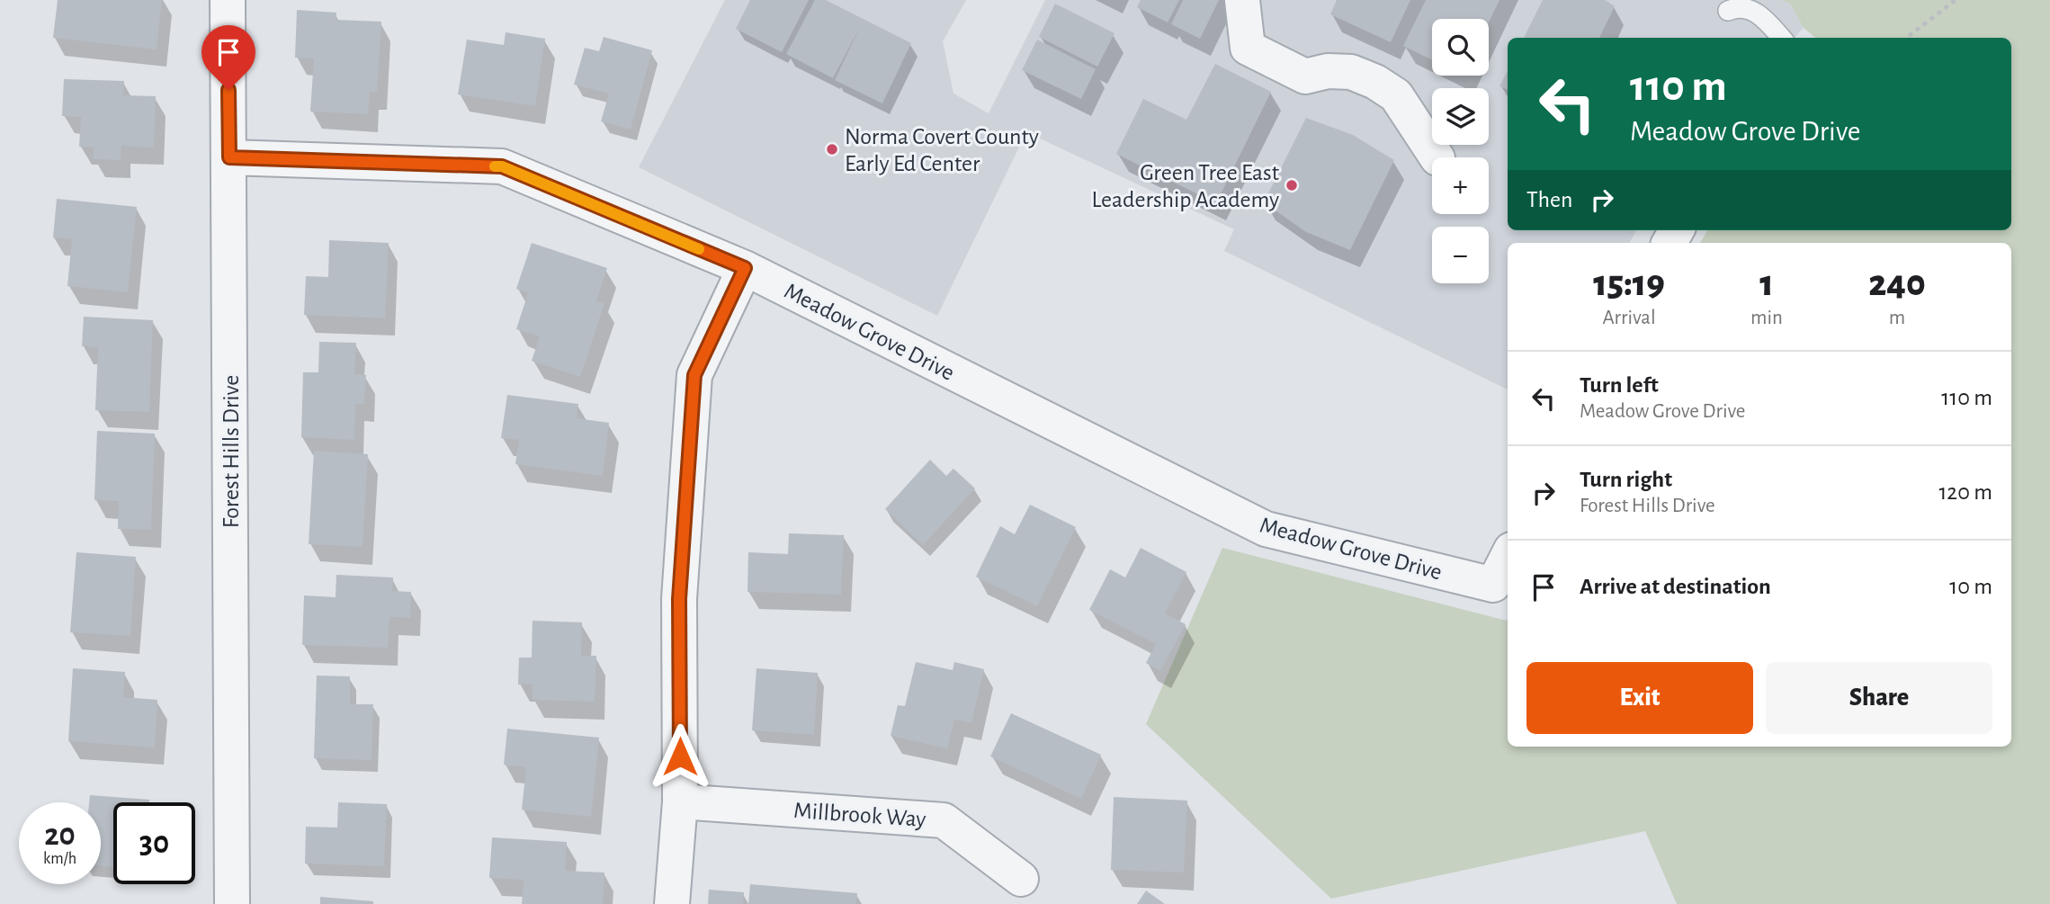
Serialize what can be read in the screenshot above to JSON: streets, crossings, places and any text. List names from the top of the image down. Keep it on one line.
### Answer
{"streets":{"street":["Meadow Grove Drive","Forest Hills Drive","Millbrook Way"]},"crossings":[["Meadow Grove Drive","Forest Hills Drive"]],"places":["Norma Covert County Early Ed Center","Green Tree East Leadership Academy"],"page":{"map_buttons":["+","−"],"turn":["110 m","Meadow Grove Drive"],"then":"Then","eta":["15:19","Arrival","1","min","240","m"],"list":[{"name":"Turn left","note":"Meadow Grove Drive","value":"110 m"},{"name":"Turn right","note":"Forest Hills Drive","value":"120 m"},{"name":"Arrive at destination","value":"10 m"}],"buttons":["Exit","Share"],"speed":"20 km/h","limit":"30"}}
